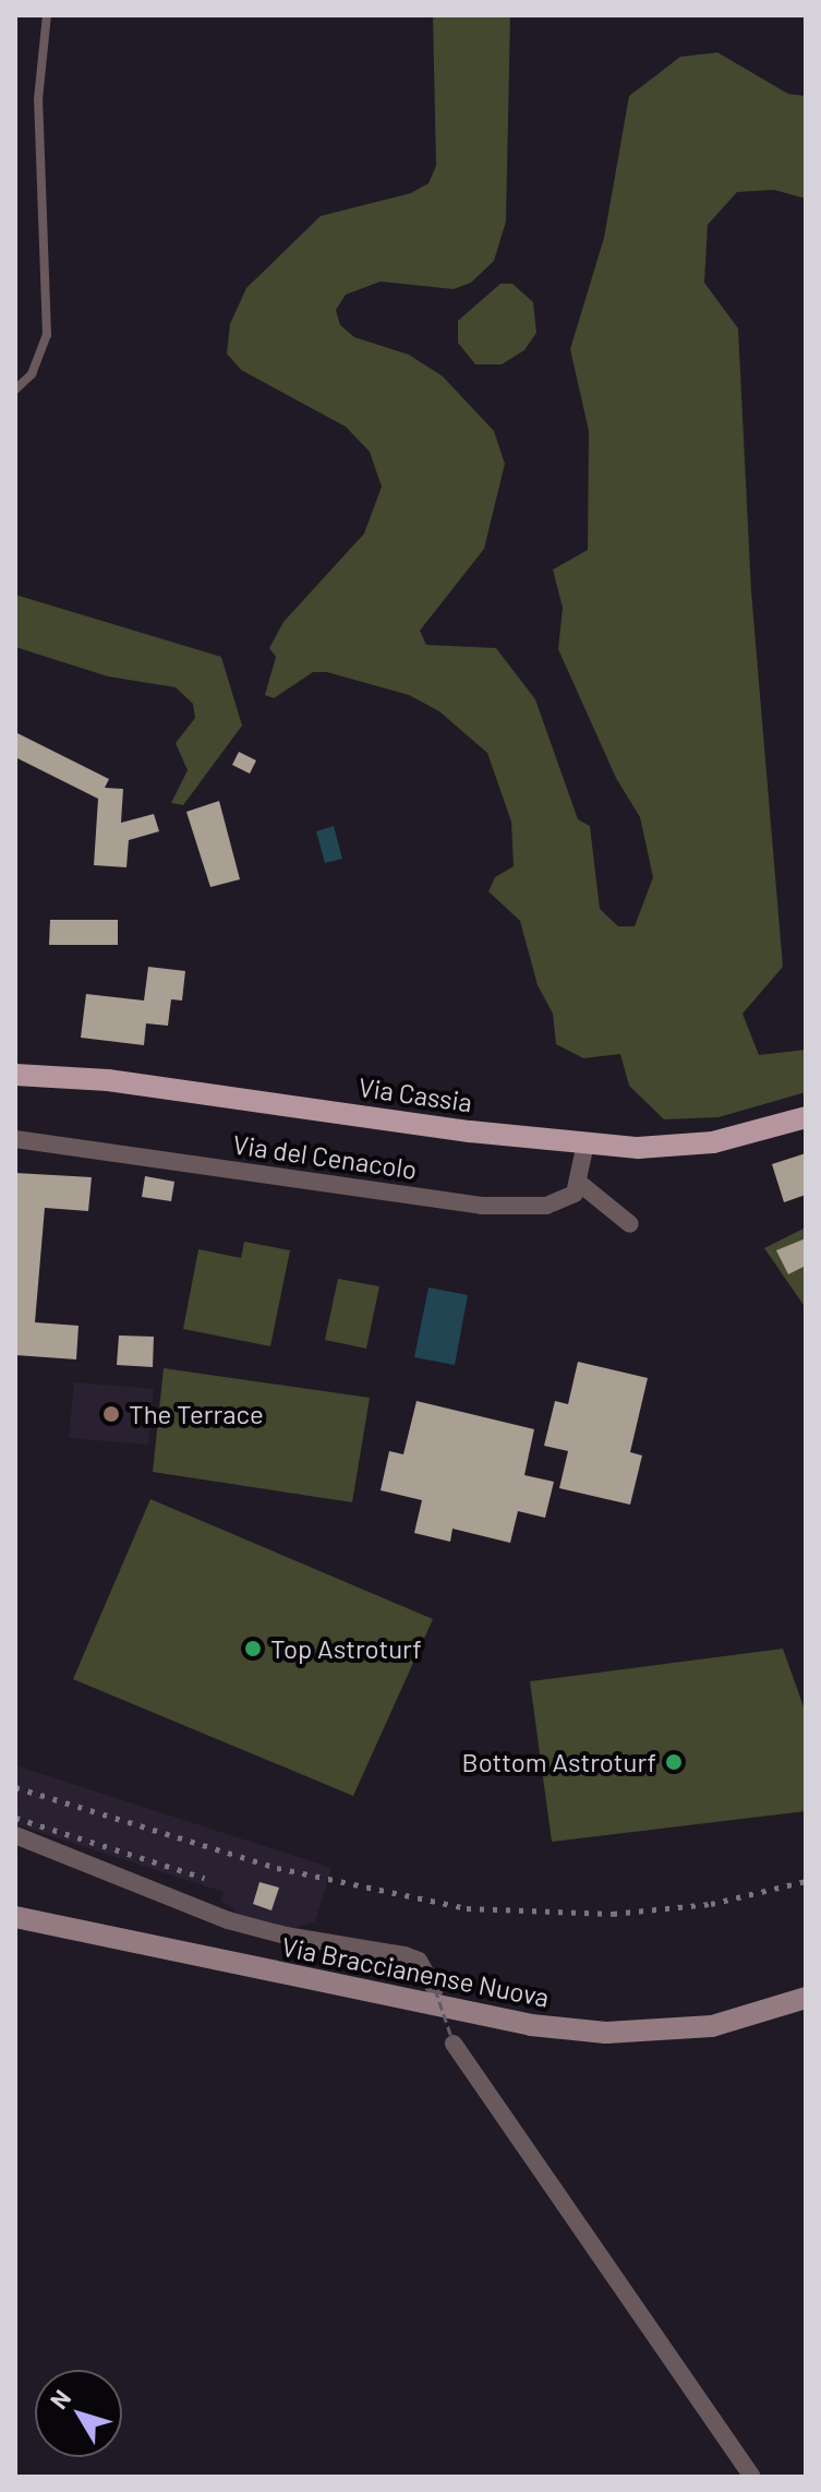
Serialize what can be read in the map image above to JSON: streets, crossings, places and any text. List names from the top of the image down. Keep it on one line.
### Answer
{"streets":{"main road":["Via Cassia","Via Braccianense Nuova"],"street":["Via del Cenacolo"]},"places":["The Terrace","Top Astroturf","Bottom Astroturf"],"north":"top left"}
